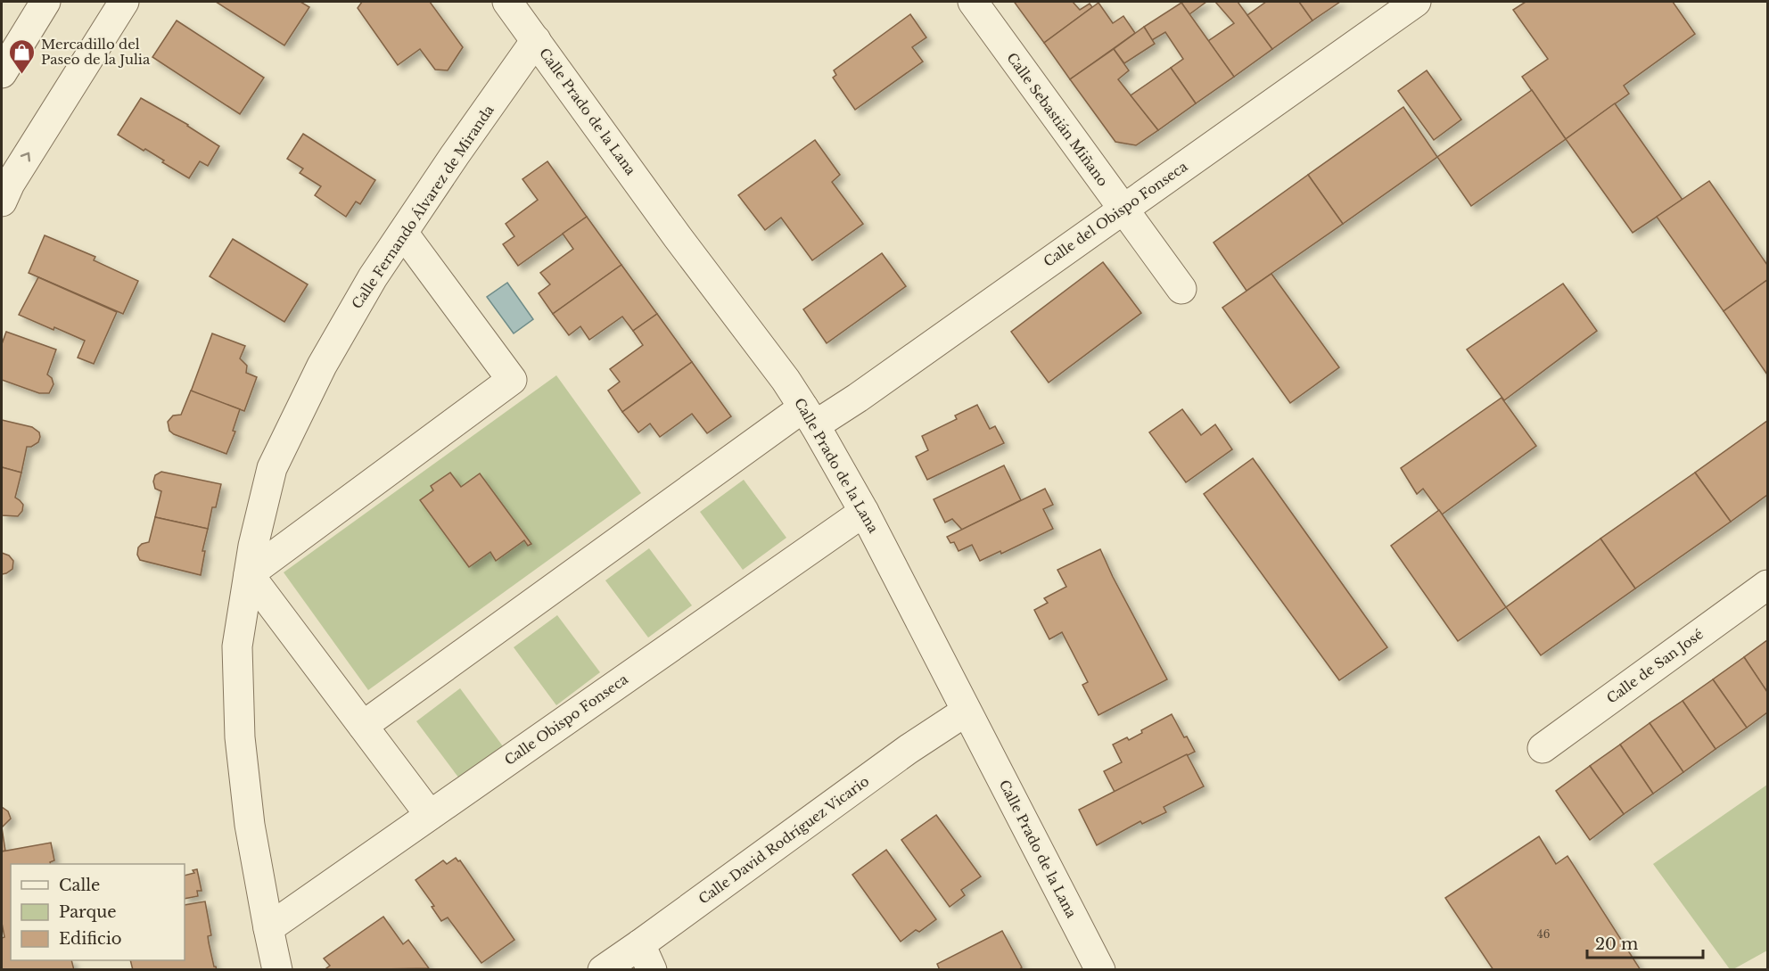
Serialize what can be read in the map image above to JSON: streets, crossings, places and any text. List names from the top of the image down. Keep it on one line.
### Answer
{"streets":{"street":["Calle Prado de la Lana","Calle Sebastián Miñano","Calle Fernando Álvarez de Miranda","Calle del Obispo Fonseca","Calle de San José","Calle Obispo Fonseca","Calle David Rodríguez Vicario"]},"crossings":[["Calle Prado de la Lana","Calle Fernando Álvarez de Miranda"],["Calle Prado de la Lana","Calle del Obispo Fonseca"],["Calle Prado de la Lana","Calle Obispo Fonseca"],["Calle Prado de la Lana","Calle David Rodríguez Vicario"],["Calle Sebastián Miñano","Calle del Obispo Fonseca"],["Calle Fernando Álvarez de Miranda","Calle Obispo Fonseca"]],"places":{"shop":["Mercadillo del Paseo de la Julia"]},"house_numbers":["46"],"legend":["Calle","Parque","Edificio"],"scale_bar":"20 m"}
